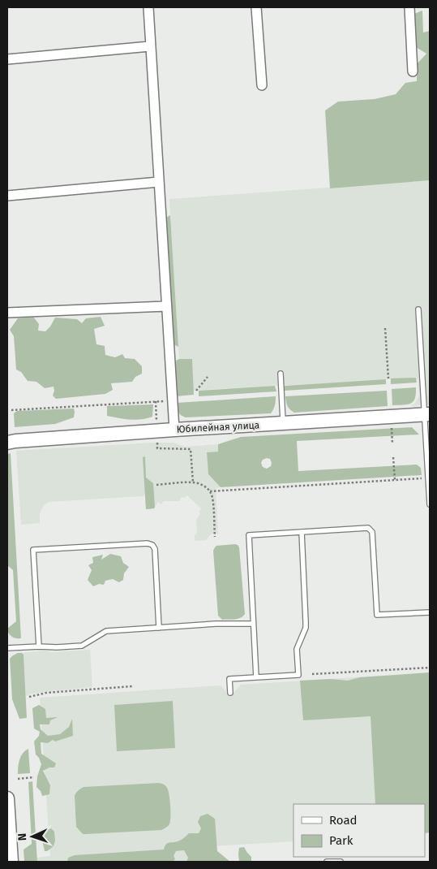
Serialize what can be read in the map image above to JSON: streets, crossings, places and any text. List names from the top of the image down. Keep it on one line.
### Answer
{"streets":{"main road":["Юбилейная улица"]},"legend":["Road","Park"],"north":"left"}
